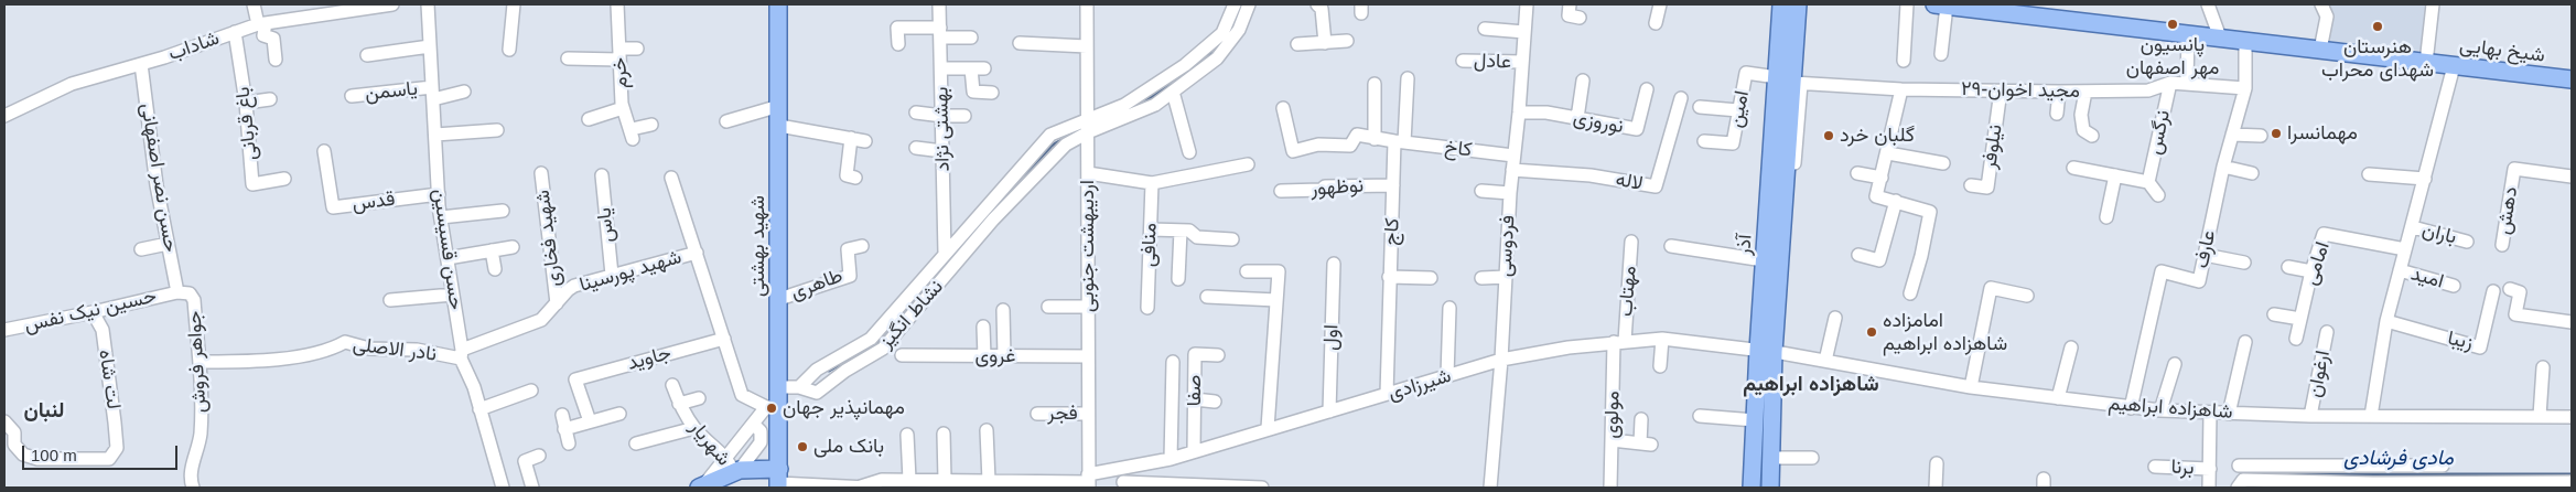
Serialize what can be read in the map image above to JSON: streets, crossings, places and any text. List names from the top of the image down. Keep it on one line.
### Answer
{"streets":{"main road":["شیخ بهایی","آذر","شهید بهشتی"],"street":["شاداب","عادل","خرم","۲۹-مجید اخوان","یاسمن","امین","نوروزی","باغ قربانی","بهشتی نژاد","نرگس","نیلوفر","کاخ","حسن نصر اصفهانی","لاله","نوظهور","قدس","دهش","یاس","کاج","باران","شهید فخاری","منافی","اردیبهشت جنوبی","فردوسی","حسن قسیسین","عارف","امامی","شهید پورسینا","امید","طاهری","مهتاب","حسین نیک نفس","نشاط انگیز","اول","زیبا","نادر الاصلی","غروی","جاوید","جواهر فروش","ارغوان","لت شاه","شیرزادی","صفا","شاهزاده ابراهیم","فجر","مولوی","شهریار","برنا"]},"crossings":[["شاداب","باغ قربانی"],["شاداب","حسن نصر اصفهانی"],["شیخ بهایی","عارف"],["عادل","فردوسی"],["۲۹-مجید اخوان","نرگس"],["۲۹-مجید اخوان","نیلوفر"],["۲۹-مجید اخوان","آذر"],["۲۹-مجید اخوان","عارف"],["یاسمن","حسن قسیسین"],["امین","آذر"],["نوروزی","فردوسی"],["بهشتی نژاد","نشاط انگیز"],["کاخ","کاج"],["کاخ","فردوسی"],["حسن نصر اصفهانی","حسین نیک نفس"],["حسن نصر اصفهانی","جواهر فروش"],["لاله","فردوسی"],["نوظهور","کاج"],["قدس","حسن قسیسین"],["یاس","شهید پورسینا"],["کاج","شیرزادی"],["شهید فخاری","شهید پورسینا"],["آذر","شیرزادی"],["آذر","شاهزاده ابراهیم"],["شهید بهشتی","شهید پورسینا"],["شهید بهشتی","طاهری"],["شهید بهشتی","شیرزادی"],["اردیبهشت جنوبی","نشاط انگیز"],["اردیبهشت جنوبی","غروی"],["اردیبهشت جنوبی","شیرزادی"],["اردیبهشت جنوبی","فجر"],["فردوسی","شیرزادی"],["حسن قسیسین","شهید پورسینا"],["حسن قسیسین","نادر الاصلی"],["عارف","شاهزاده ابراهیم"],["شهید پورسینا","نادر الاصلی"],["شهید پورسینا","جاوید"],["مهتاب","شیرزادی"],["مهتاب","مولوی"],["حسین نیک نفس","جواهر فروش"],["حسین نیک نفس","لت شاه"],["اول","شیرزادی"],["نادر الاصلی","جواهر فروش"],["ارغوان","شاهزاده ابراهیم"],["شیرزادی","صفا"],["شیرزادی","شاهزاده ابراهیم"],["شیرزادی","مولوی"]],"districts":["شاهزاده ابراهیم","لنبان"],"water":["مادی فرشادی"],"places":["پانسیون مهر اصفهان","هنرستان شهدای محراب","مهمانسرا","گلبان خرد","امامزاده شاهزاده ابراهیم","مهمانپذیر جهان","بانک ملی"],"scale_bar":"100 m"}
